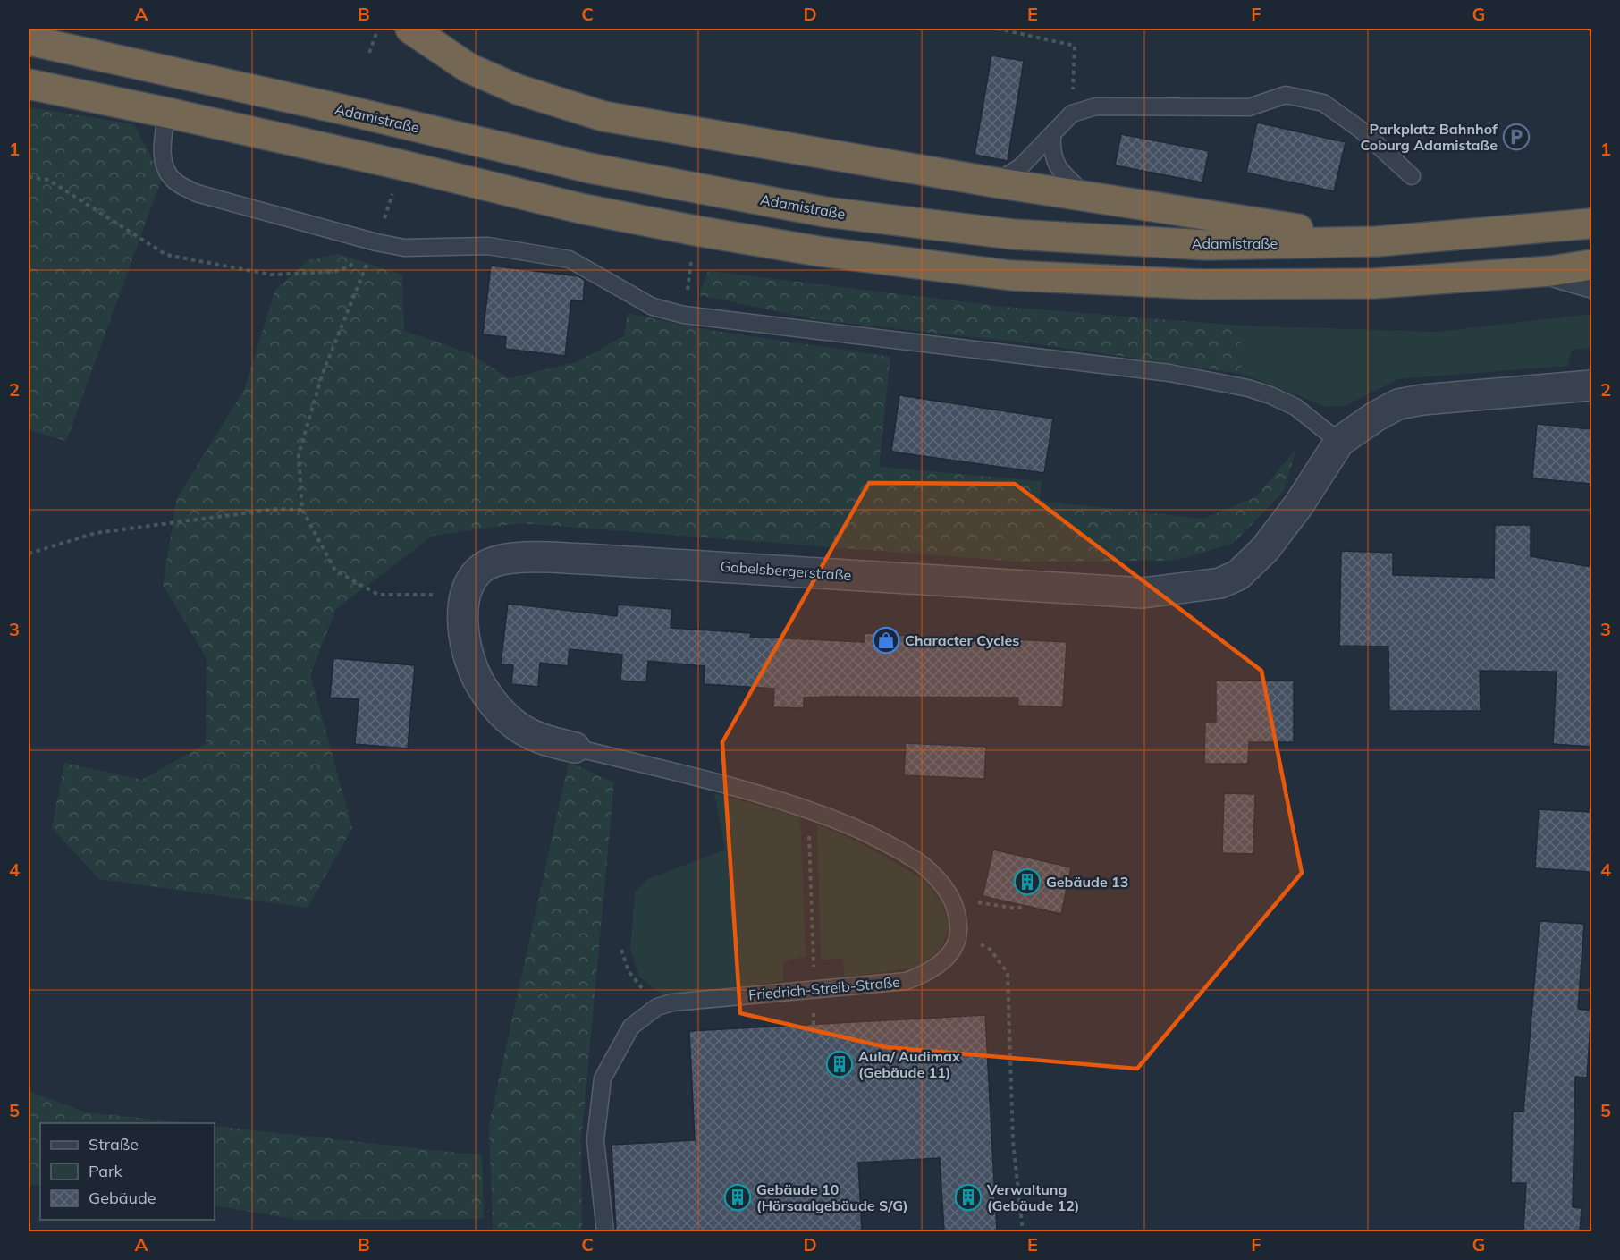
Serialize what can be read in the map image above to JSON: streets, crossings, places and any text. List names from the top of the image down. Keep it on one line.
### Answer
{"streets":{"highway":["Adamistraße"],"street":["Gabelsbergerstraße"],"lane":["Friedrich-Streib-Straße"]},"places":{"parking":["Parkplatz Bahnhof Coburg Adamistaße"],"shop":["Character Cycles"],"building":["Gebäude 13","Aula/ Audimax (Gebäude 11)","Gebäude 10 (Hörsaalgebäude S/G)","Verwaltung (Gebäude 12)"]},"legend":["Straße","Park","Gebäude"],"grid":{"columns":["A","B","C","D","E","F","G"],"rows":["1","2","3","4","5"]}}
